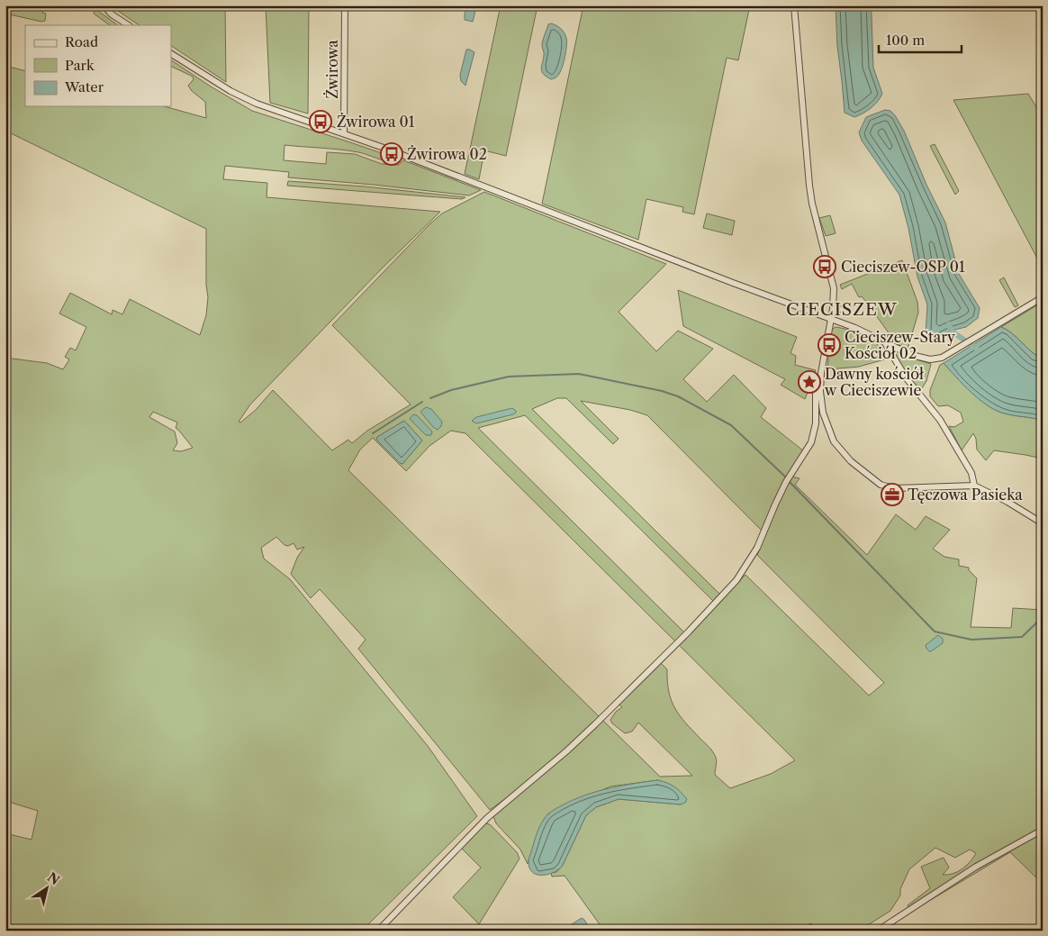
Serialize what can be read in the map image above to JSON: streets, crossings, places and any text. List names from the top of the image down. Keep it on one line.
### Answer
{"streets":{"street":["Żwirowa"]},"districts":["CIECISZEW"],"places":{"bus stop":["Żwirowa 01","Żwirowa 02","Cieciszew-OSP 01","Cieciszew-Stary Kościół 02"],"place":["Dawny kościół w Cieciszewie"],"office":["Tęczowa Pasieka"]},"legend":["Road","Park","Water"],"scale_bar":"100 m","north":"top right"}
